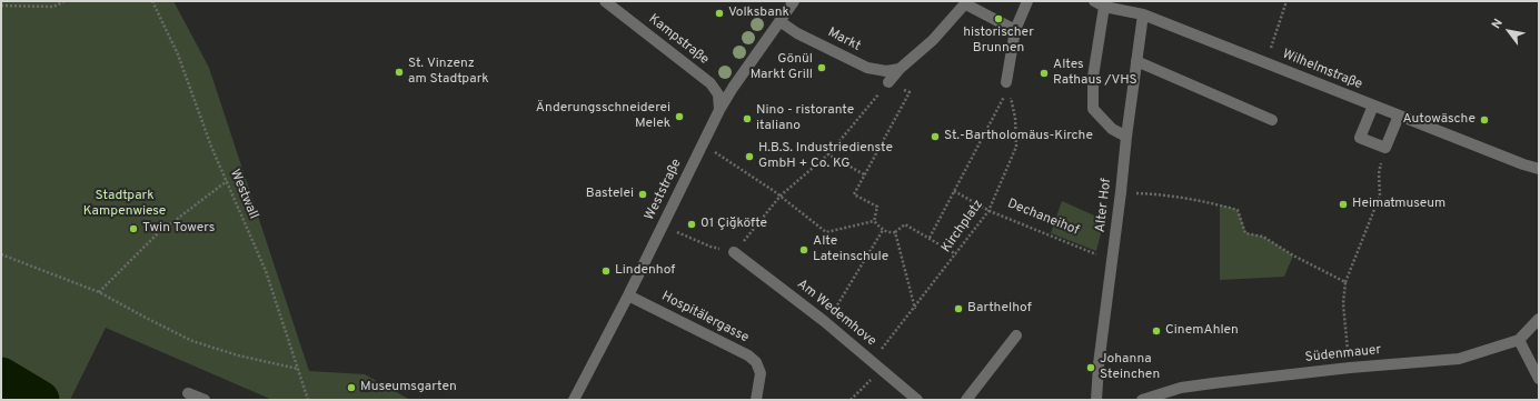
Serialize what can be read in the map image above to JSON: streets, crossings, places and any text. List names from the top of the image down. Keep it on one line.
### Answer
{"streets":{"street":["Kampstraße","Markt","Wilhelmstraße","Weststraße","Alter Hof","Am Wedemhove","Hospitälergasse","Südenmauer"],"path":["Westwall","Dechaneihof","Kirchplatz"]},"crossings":[["Kampstraße","Weststraße"],["Markt","Weststraße"],["Wilhelmstraße","Alter Hof"],["Weststraße","Hospitälergasse"],["Alter Hof","Dechaneihof"],["Dechaneihof","Kirchplatz"],["Kirchplatz","Am Wedemhove"]],"parks":["Stadtpark Kampenwiese"],"places":["Volksbank","historischer Brunnen","Gönül Markt Grill","St. Vinzenz am Stadtpark","Altes Rathaus /VHS","Änderungsschneiderei Melek","Nino - ristorante italiano","Autowäsche","St.-Bartholomäus-Kirche","H.B.S. Industriedienste GmbH + Co. KG","Bastelei","Heimatmuseum","01 Çiğköfte","Twin Towers","Alte Lateinschule","Lindenhof","Barthelhof","CinemAhlen","Johanna Steinchen","Museumsgarten"],"north":"top left"}
